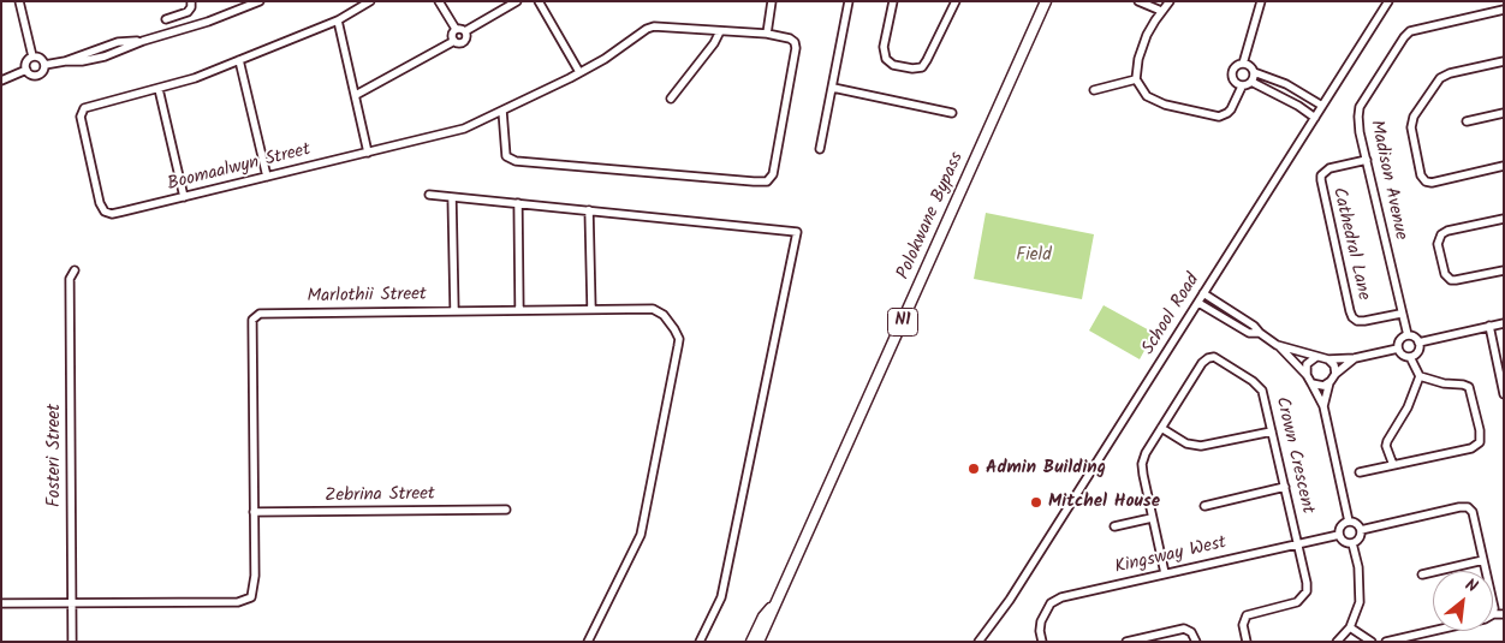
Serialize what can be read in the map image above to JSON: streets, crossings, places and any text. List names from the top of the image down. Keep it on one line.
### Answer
{"streets":{"highway":["Polokwane Bypass","N1"],"street":["Boomaalwyn Street","Madison Avenue","Cathedral Lane","Marlothii Street","School Road","Fosteri Street","Crown Crescent","Zebrina Street","Kingsway West"]},"crossings":[["Madison Avenue","Cathedral Lane"],["Marlothii Street","Fosteri Street"],["Marlothii Street","Zebrina Street"],["Crown Crescent","Kingsway West"]],"parks":["Field"],"places":["Admin Building","Mitchel House"],"north":"top right"}
